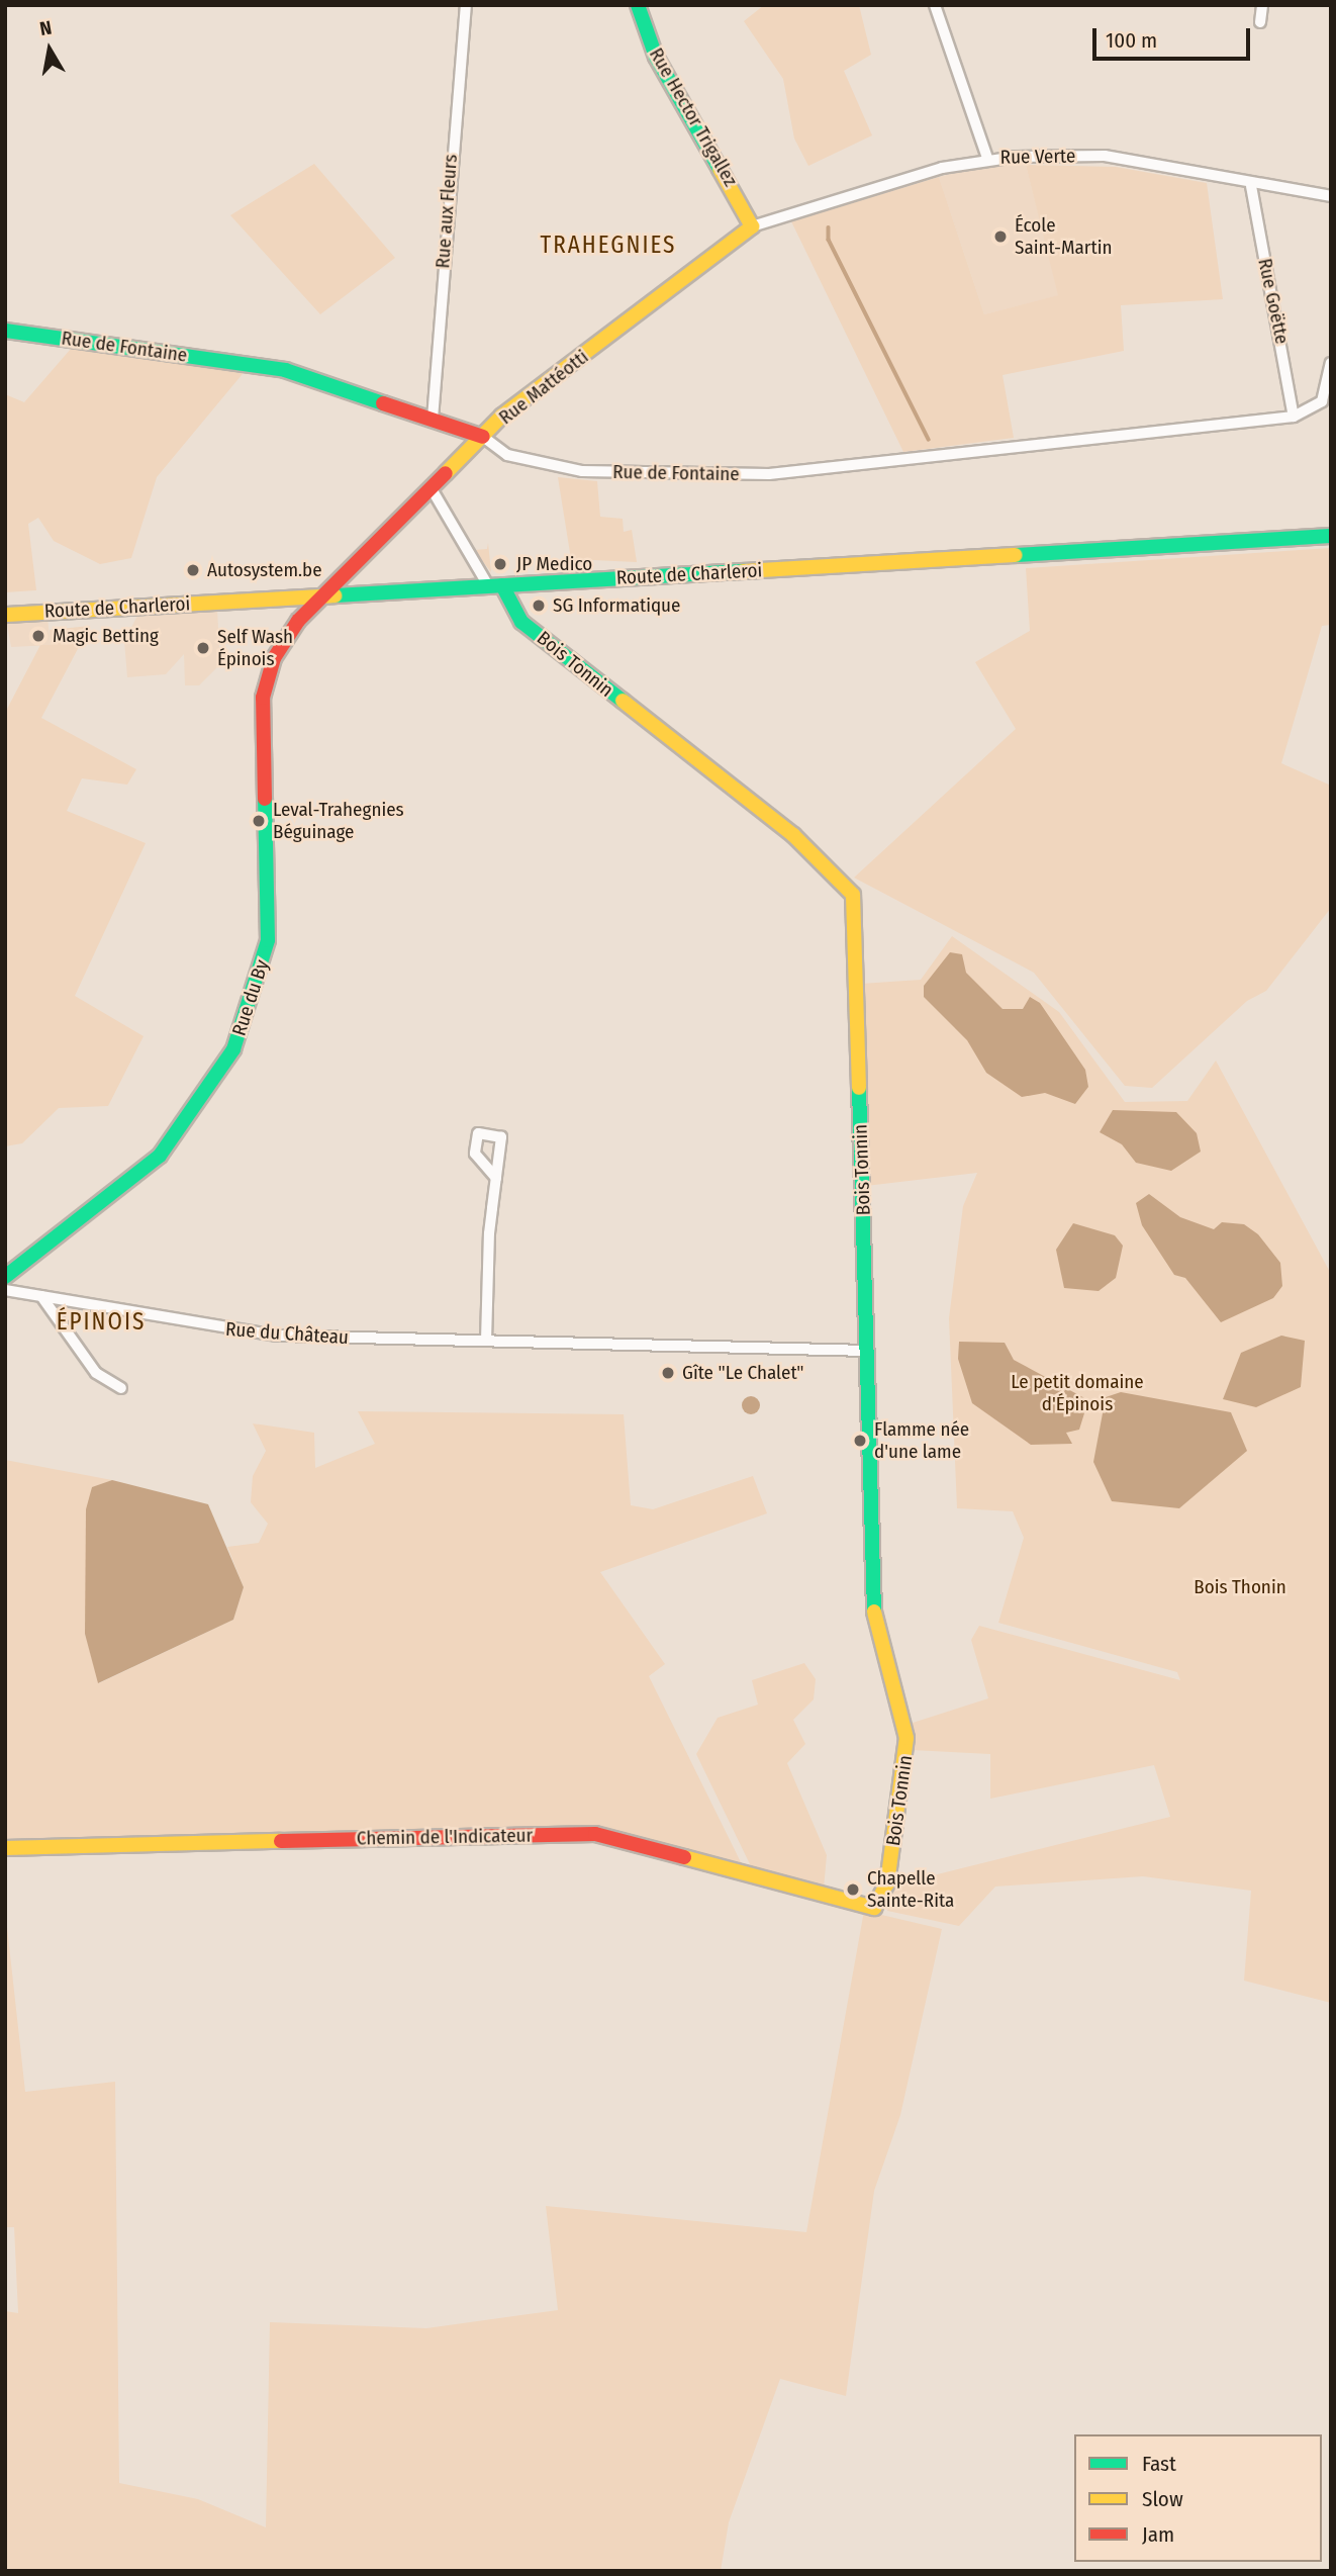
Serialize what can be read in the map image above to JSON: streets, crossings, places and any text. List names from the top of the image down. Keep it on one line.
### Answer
{"streets":{"street":["Rue Hector Trigallez","Rue Verte","Rue aux Fleurs","Rue Goëtte","Rue de Fontaine","Rue Mattéotti","Route de Charleroi","Bois Tonnin","Rue du By","Rue du Château","Chemin de l'Indicateur"]},"crossings":[["Rue Hector Trigallez","Rue Verte"],["Rue Hector Trigallez","Rue Mattéotti"],["Rue Verte","Rue Goëtte"],["Rue Verte","Rue Mattéotti"],["Rue aux Fleurs","Rue de Fontaine"],["Rue Goëtte","Rue de Fontaine"],["Rue de Fontaine","Rue Mattéotti"],["Rue Mattéotti","Route de Charleroi"],["Rue Mattéotti","Rue du By"],["Route de Charleroi","Bois Tonnin"],["Route de Charleroi","Rue du By"],["Bois Tonnin","Rue du Château"],["Bois Tonnin","Chemin de l'Indicateur"]],"districts":["TRAHEGNIES","ÉPINOIS"],"parks":["Le petit domaine d'Épinois","Bois Thonin"],"places":["École Saint-Martin","JP Medico","Autosystem.be","SG Informatique","Magic Betting","Self Wash Épinois","Leval-Trahegnies Béguinage","Gîte \"Le Chalet\"","Flamme née d'une lame","Chapelle Sainte-Rita"],"legend":["Fast","Slow","Jam"],"scale_bar":"100 m","north":"top"}
